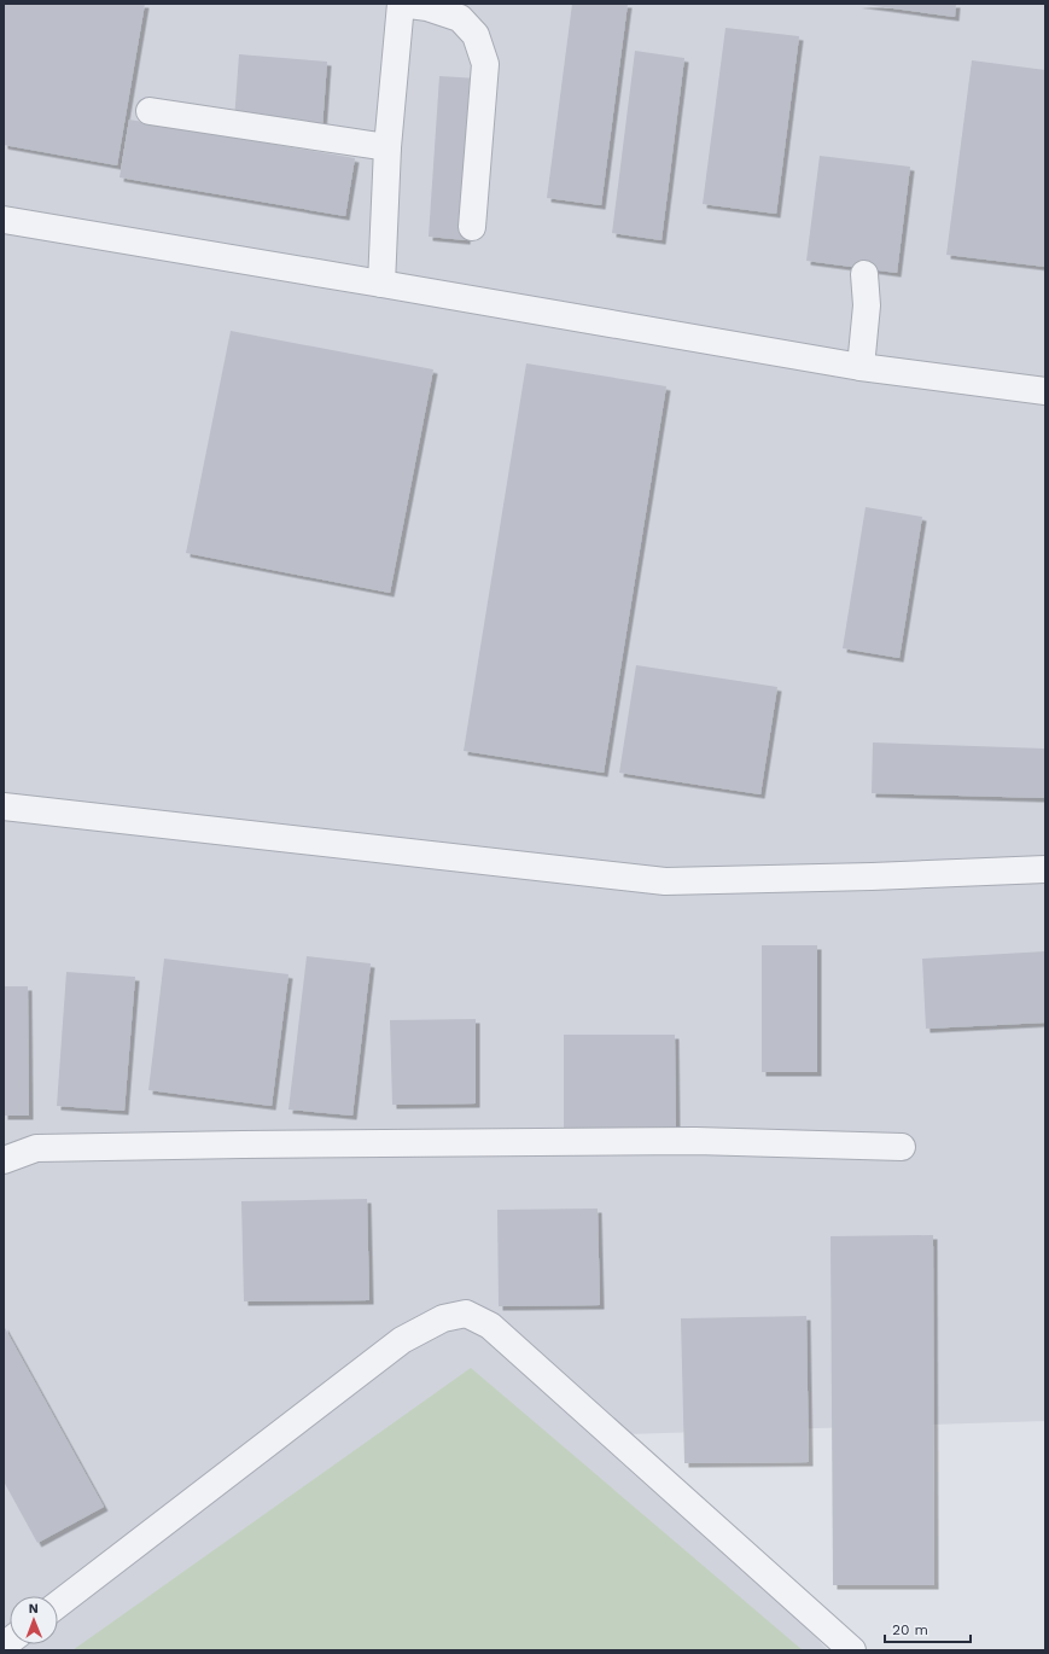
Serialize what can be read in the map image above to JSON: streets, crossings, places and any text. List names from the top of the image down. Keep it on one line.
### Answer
{"scale_bar":"20 m","north":"top"}
